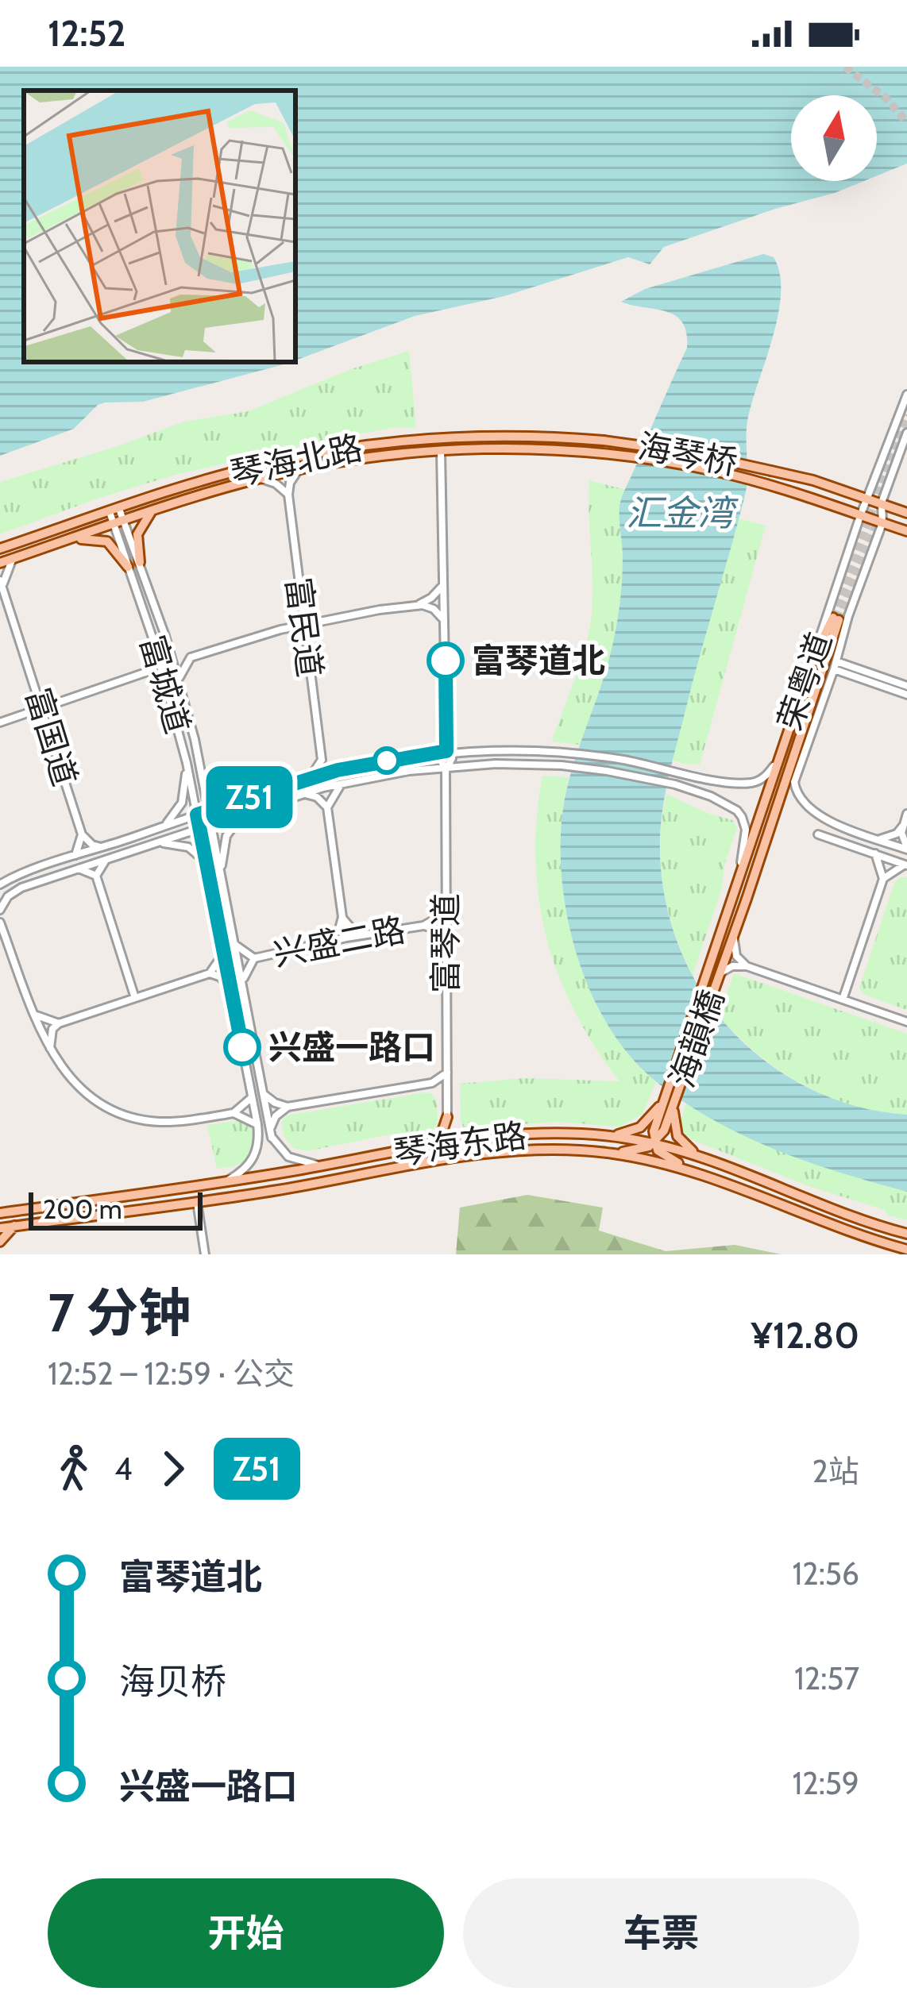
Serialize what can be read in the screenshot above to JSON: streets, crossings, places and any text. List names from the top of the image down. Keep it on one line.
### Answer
{"streets":{"main road":["海琴桥","琴海北路","荣粤道","海韻橋","琴海东路"],"street":["富民道","富城道","富国道","兴盛二路","富琴道"]},"crossings":[["海琴桥","琴海北路"],["海琴桥","荣粤道"],["琴海北路","富民道"],["琴海北路","富城道"],["琴海北路","富国道"],["富民道","富城道"],["荣粤道","海韻橋"],["富城道","富国道"],["富城道","兴盛二路"],["富城道","琴海东路"],["兴盛二路","富琴道"],["海韻橋","琴海东路"]],"water":["汇金湾"],"places":["富琴道北","兴盛一路口"],"lines":["bus line Z51"],"scale_bar":"200 m","north":"top","page":{"status":"12:52","on_map":"Z51","scale":"200 m","heading":["7 分钟","12:52 – 12:59 · 公交","¥12.80"],"legs":["4","Z51","2站"],"list":[{"name":"富琴道北","value":"12:56"},{"name":"海贝桥","value":"12:57"},{"name":"兴盛一路口","value":"12:59"}],"buttons":["开始","车票"]}}
